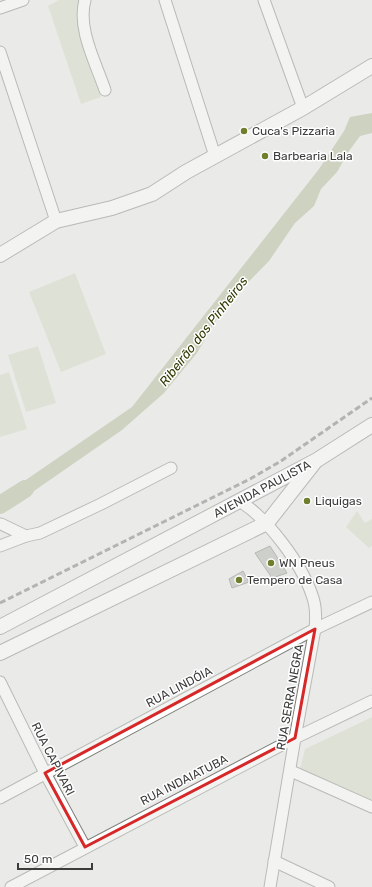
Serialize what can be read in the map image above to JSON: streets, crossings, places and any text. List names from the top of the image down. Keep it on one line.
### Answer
{"streets":{"main road":["AVENIDA PAULISTA"],"street":["RUA LINDÓIA","RUA SERRA NEGRA","RUA CAPIVARI","RUA INDAIATUBA"]},"crossings":[["AVENIDA PAULISTA","RUA SERRA NEGRA"],["RUA LINDÓIA","RUA SERRA NEGRA"],["RUA LINDÓIA","RUA CAPIVARI"],["RUA SERRA NEGRA","RUA INDAIATUBA"],["RUA CAPIVARI","RUA INDAIATUBA"]],"water":["Ribeirão dos Pinheiros"],"places":["Cuca's Pizzaria","Barbearia Lala","Liquigas","WN Pneus","Tempero de Casa"],"scale_bar":"50 m"}
